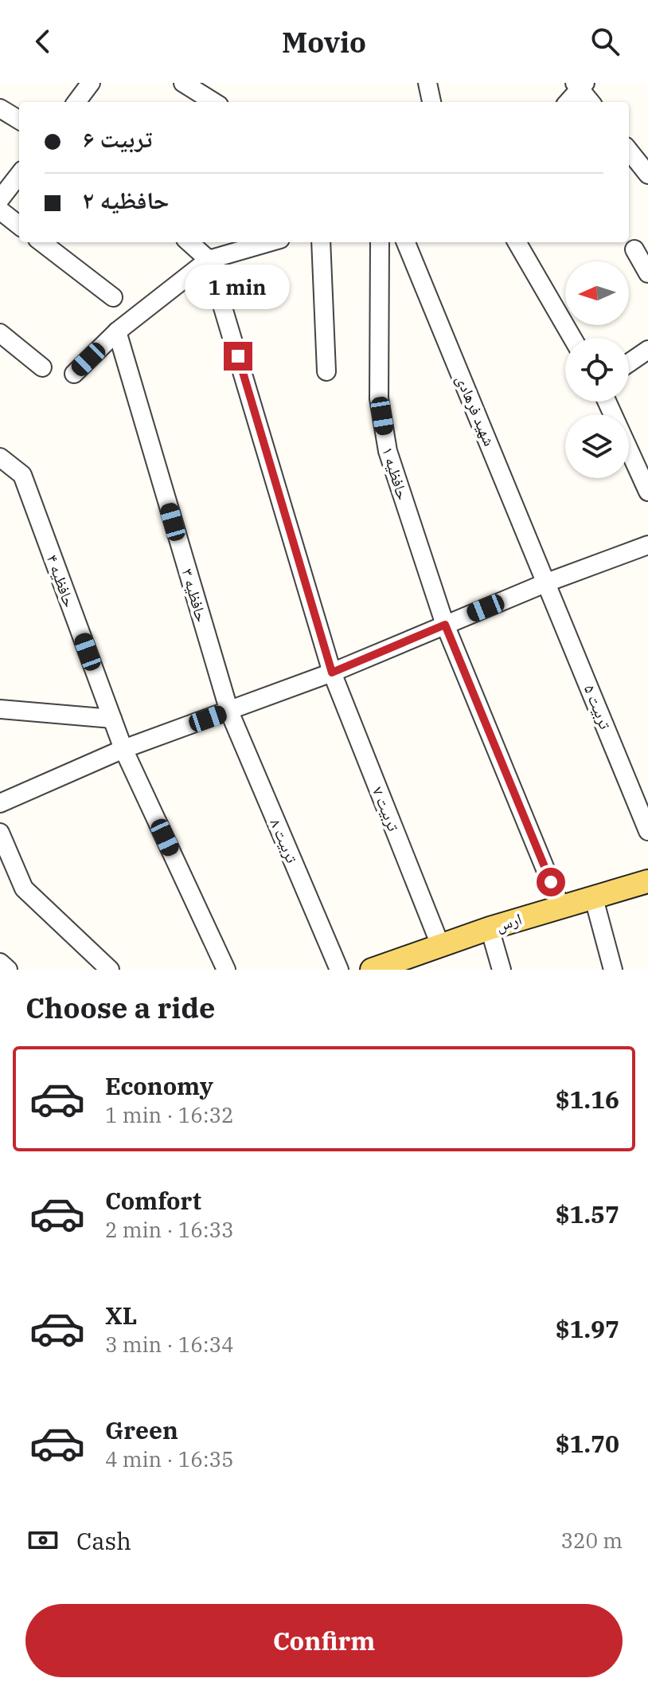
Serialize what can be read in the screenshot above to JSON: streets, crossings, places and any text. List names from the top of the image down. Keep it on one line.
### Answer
{"streets":{"main road":["ارس"],"street":["شهید فرهادی","حافظیه ۱","حافظیه ۴","حافظیه ۳","تربیت ۵","تربیت ۷","تربیت ۸"]},"crossings":[["شهید فرهادی","تربیت ۵"],["حافظیه ۱","ارس"],["حافظیه ۳","تربیت ۸"],["تربیت ۷","ارس"]],"north":"left","page":{"header":"Movio","banner":["تربیت ۶","حافظیه ۲"],"bubble":"1 min","heading":"Choose a ride","list":[{"name":"Economy","note":"1 min · 16:32","value":"$1.16"},{"name":"Comfort","note":"2 min · 16:33","value":"$1.57"},{"name":"XL","note":"3 min · 16:34","value":"$1.97"},{"name":"Green","note":"4 min · 16:35","value":"$1.70"}],"pay":["Cash","320 m"],"buttons":"Confirm"}}
